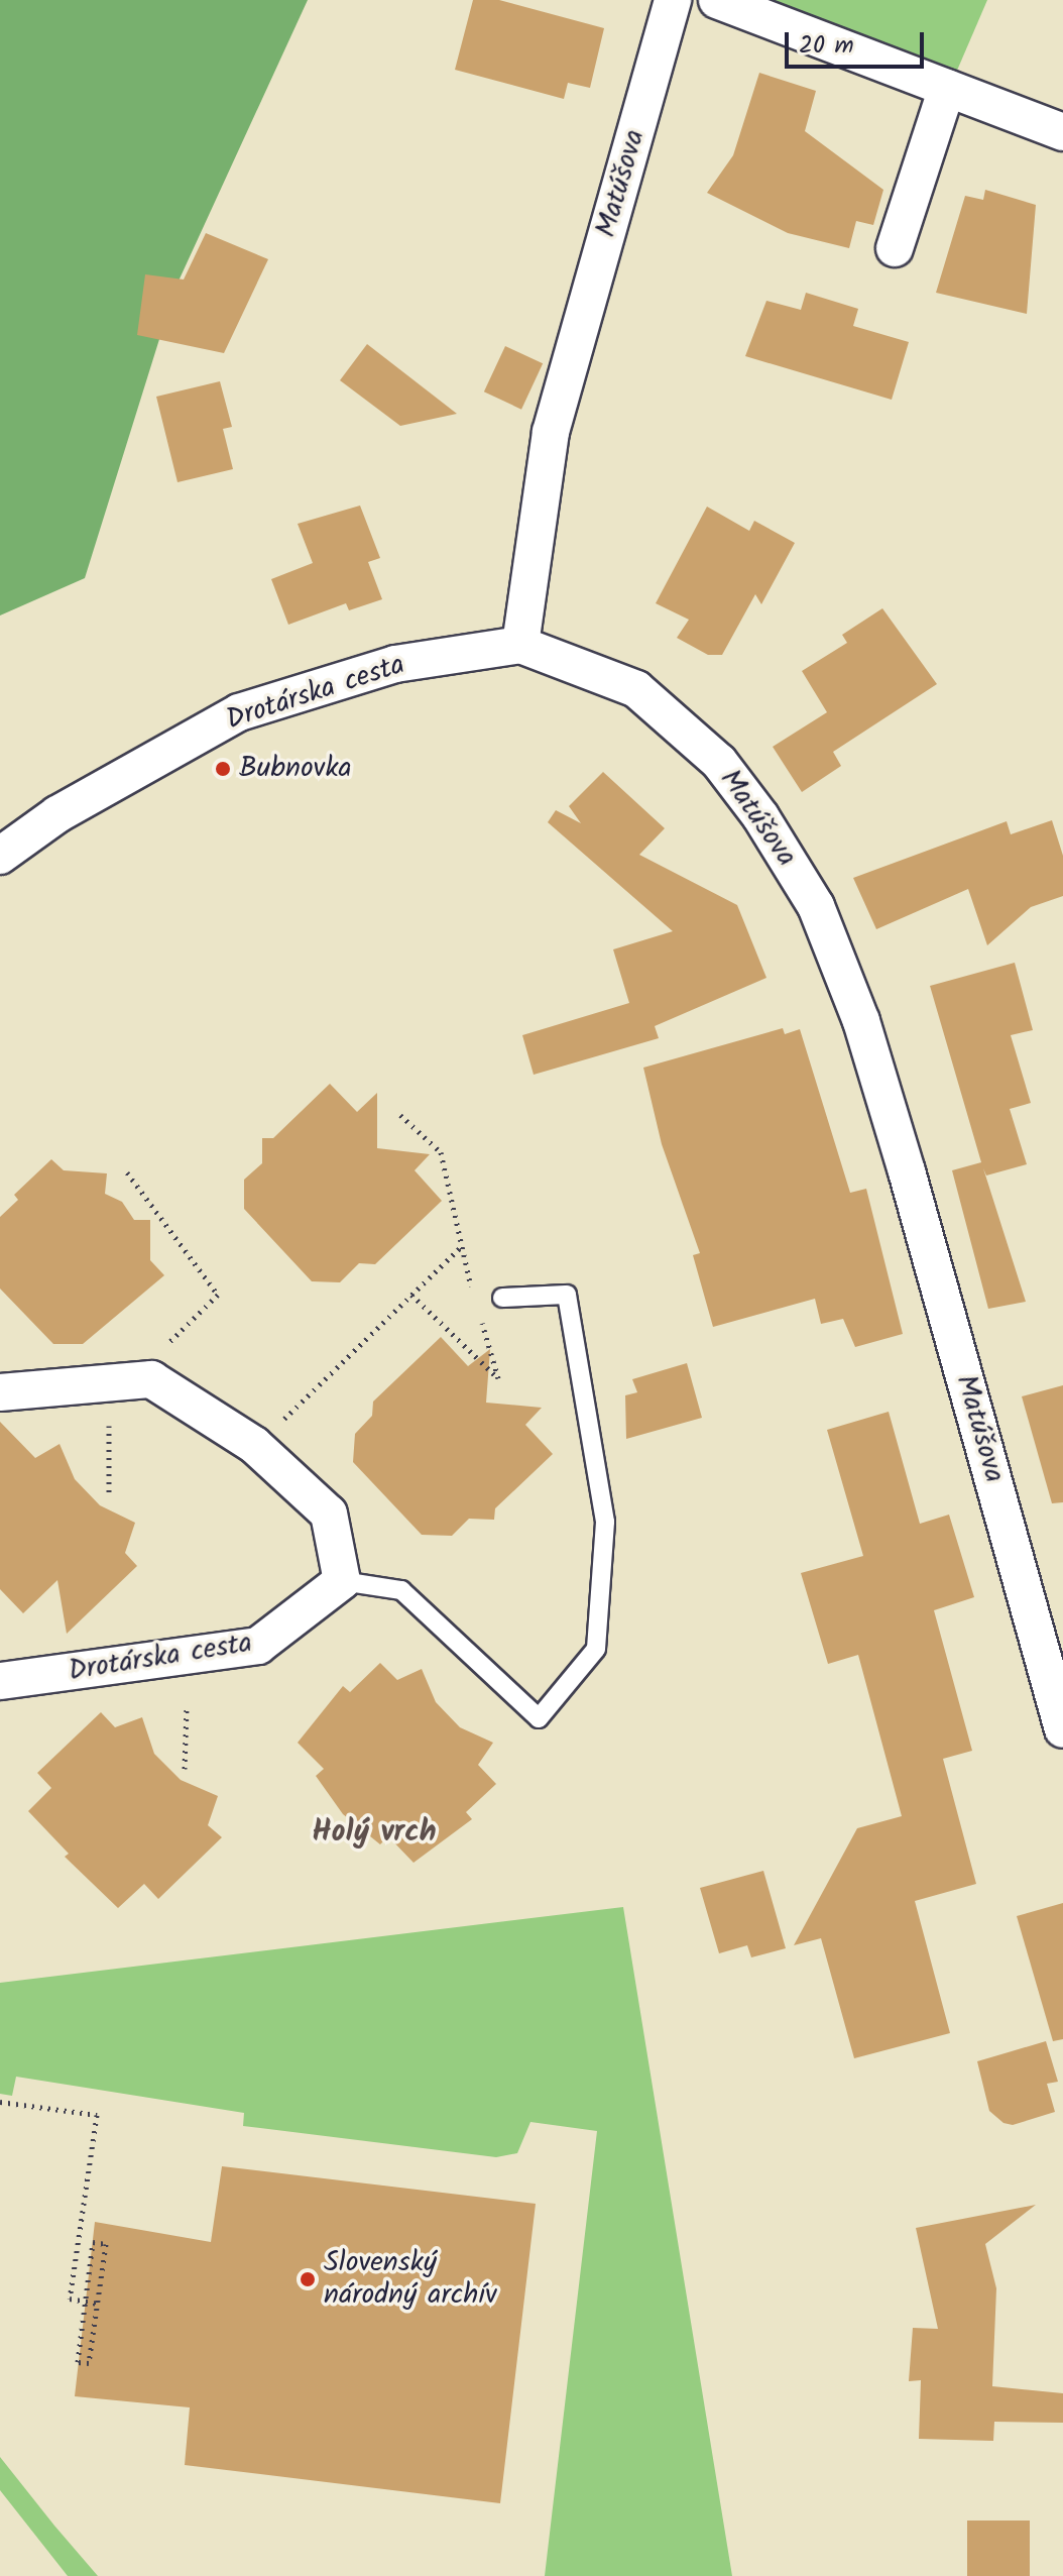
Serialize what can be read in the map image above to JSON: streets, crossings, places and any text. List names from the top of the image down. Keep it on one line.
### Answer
{"streets":{"street":["Matúšova","Drotárska cesta"]},"crossings":[["Matúšova","Drotárska cesta"]],"districts":["Holý vrch"],"places":["Bubnovka","Slovenský národný archív"],"scale_bar":"20 m"}
